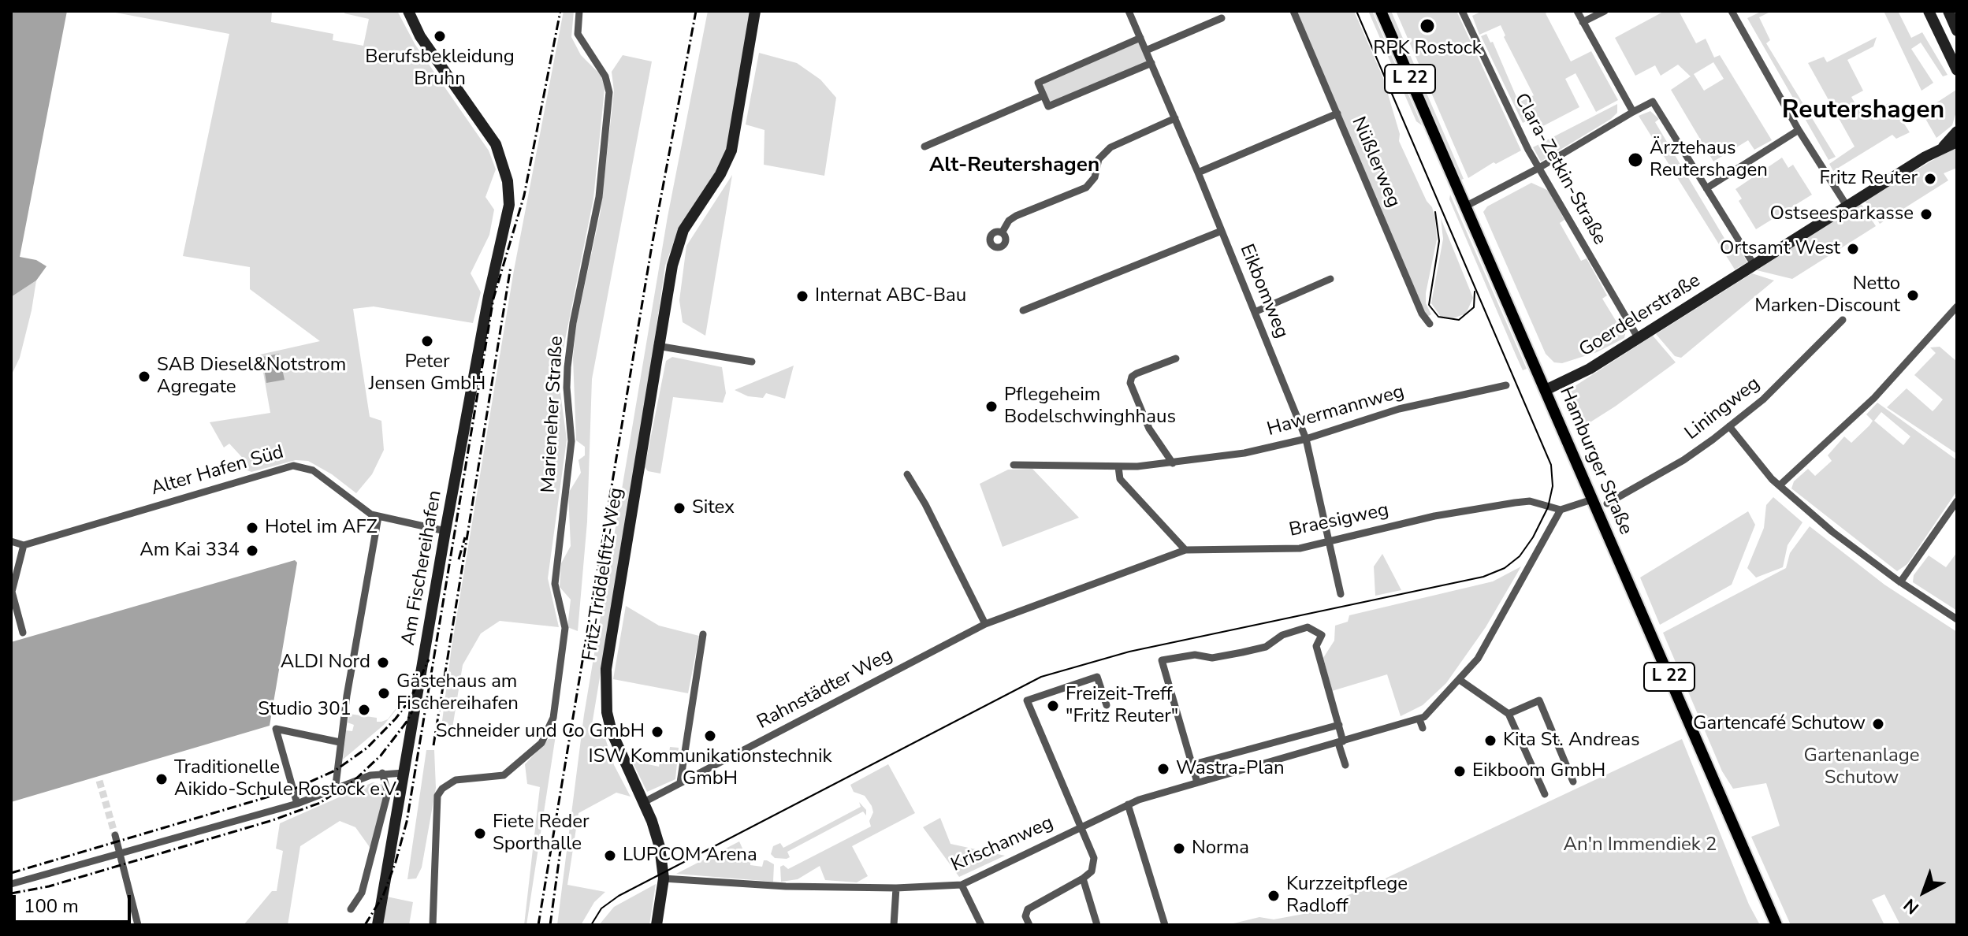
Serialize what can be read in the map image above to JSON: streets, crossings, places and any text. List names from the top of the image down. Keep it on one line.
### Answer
{"streets":{"main road":["L 22","Hamburger Straße"],"street":["Nüßlerweg","Clara-Zetkin-Straße","Eikbomweg","Goerdelerstraße","Liningweg","Hawermannweg","Marieneher Straße","Alter Hafen Süd","Braesigweg","Am Fischereihafen","Fritz-Triddelfitz-Weg","Rahnstädter Weg","Krischanweg"]},"crossings":[["Clara-Zetkin-Straße","Goerdelerstraße"],["Eikbomweg","Hawermannweg"],["Eikbomweg","Braesigweg"],["Goerdelerstraße","Hamburger Straße"],["Alter Hafen Süd","Am Fischereihafen"],["Braesigweg","Rahnstädter Weg"],["Braesigweg","Krischanweg"],["Fritz-Triddelfitz-Weg","Rahnstädter Weg"],["Fritz-Triddelfitz-Weg","Krischanweg"]],"districts":["Reutershagen","Alt-Reutershagen"],"parks":["Gartenanlage Schutow","An'n Immendiek 2"],"places":["RPK Rostock","Berufsbekleidung Bruhn","Ärztehaus Reutershagen","Fritz Reuter","Ostseesparkasse","Ortsamt West","Netto Marken-Discount","Internat ABC-Bau","Peter Jensen GmbH","SAB Diesel&Notstrom Agregate","Pflegeheim Bodelschwinghhaus","Sitex","Hotel im AFZ","Am Kai 334","ALDI Nord","Gästehaus am Fischereihafen","Freizeit-Treff \"Fritz Reuter\"","Studio 301","Gartencafé Schutow","Schneider und Co GmbH","ISW Kommunikationstechnik GmbH","Kita St. Andreas","Wastra-Plan","Eikboom GmbH","Traditionelle Aikido-Schule Rostock e.V.","Fiete Reder Sporthalle","Norma","LUPCOM Arena","Kurzzeitpflege Radloff"],"scale_bar":"100 m","north":"bottom left"}
